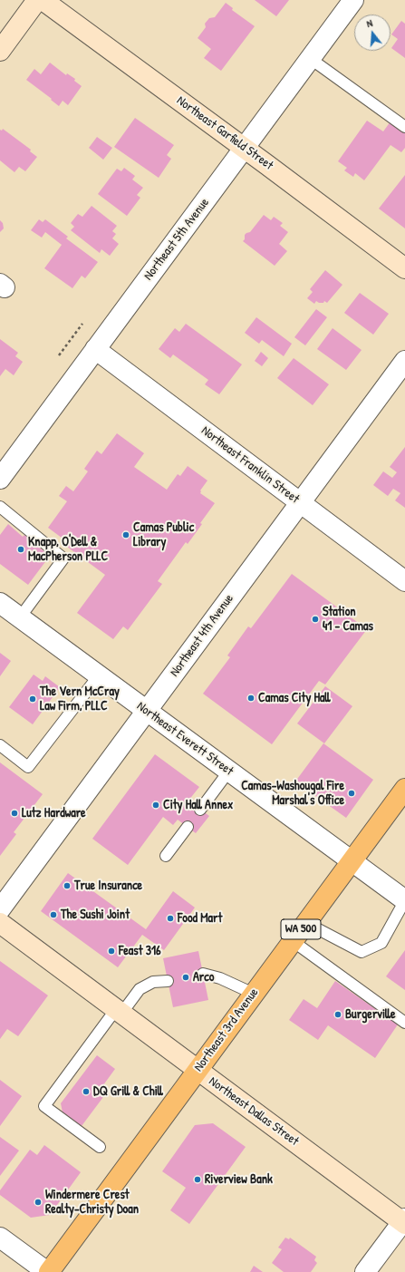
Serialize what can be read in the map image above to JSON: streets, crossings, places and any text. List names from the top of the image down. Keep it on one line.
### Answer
{"streets":{"main road":["Northeast Garfield Street","WA 500","Northeast 3rd Avenue","Northeast Dallas Street"],"street":["Northeast 5th Avenue","Northeast Franklin Street","Northeast 4th Avenue","Northeast Everett Street"]},"crossings":[["Northeast Garfield Street","Northeast 5th Avenue"],["Northeast 5th Avenue","Northeast Franklin Street"],["Northeast Franklin Street","Northeast 4th Avenue"],["Northeast 4th Avenue","Northeast Everett Street"],["Northeast Everett Street","Northeast 3rd Avenue"],["Northeast 3rd Avenue","Northeast Dallas Street"]],"places":["Camas Public Library","Knapp, O'Dell & MacPherson PLLC","Station 41 - Camas","Camas City Hall","The Vern McCray Law Firm, PLLC","Camas-Washougal Fire Marshal's Office","City Hall Annex","Lutz Hardware","True Insurance","The Sushi Joint","Food Mart","Feast 316","Arco","Burgerville","DQ Grill & Chill","Riverview Bank","Windermere Crest Realty-Christy Doan"],"north":"top"}
